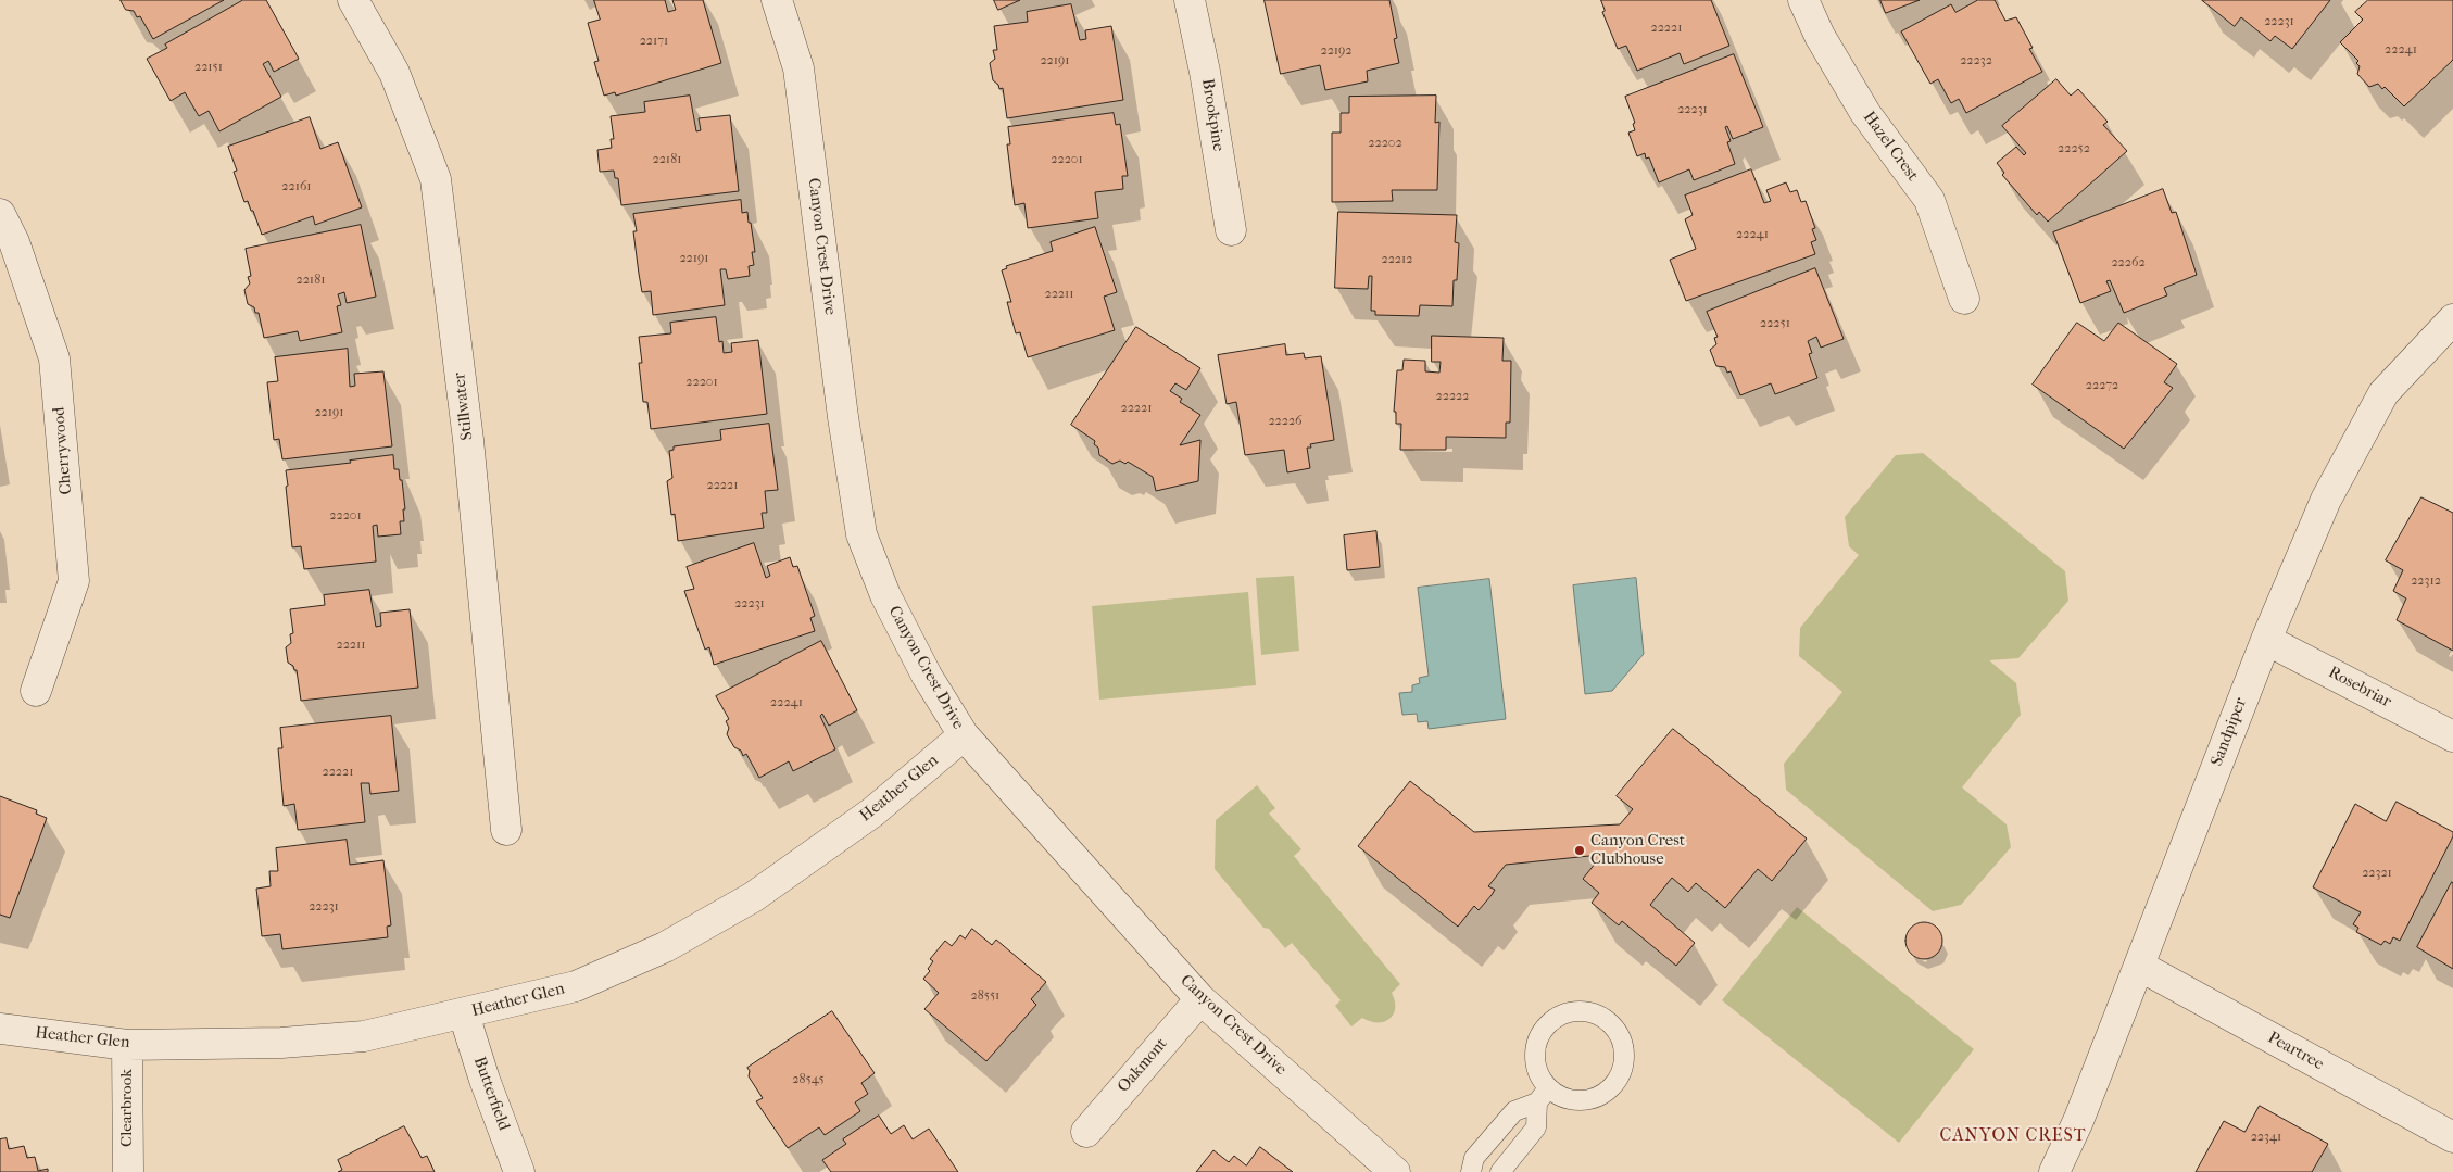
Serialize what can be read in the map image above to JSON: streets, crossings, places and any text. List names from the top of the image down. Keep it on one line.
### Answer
{"streets":{"street":["Brookpine","Hazel Crest","Canyon Crest Drive","Stillwater","Cherrywood","Rosebriar","Sandpiper","Heather Glen","Peartree","Oakmont","Butterfield","Clearbrook"]},"crossings":[["Canyon Crest Drive","Heather Glen"],["Canyon Crest Drive","Oakmont"],["Rosebriar","Sandpiper"],["Sandpiper","Peartree"],["Heather Glen","Butterfield"],["Heather Glen","Clearbrook"]],"districts":["CANYON CREST"],"places":["Canyon Crest Clubhouse"],"house_numbers":["22231","22221","22171","22241","22192","22191","22232","22151","22231","22202","22252","22181","22201","22161","22241","22191","22212","22262","22181","22211","22251","22201","22272","22222","22221","22191","22226","22221","22201","22312","22231","22211","22241","22221","22321","22231","28551","28545","22341"]}
